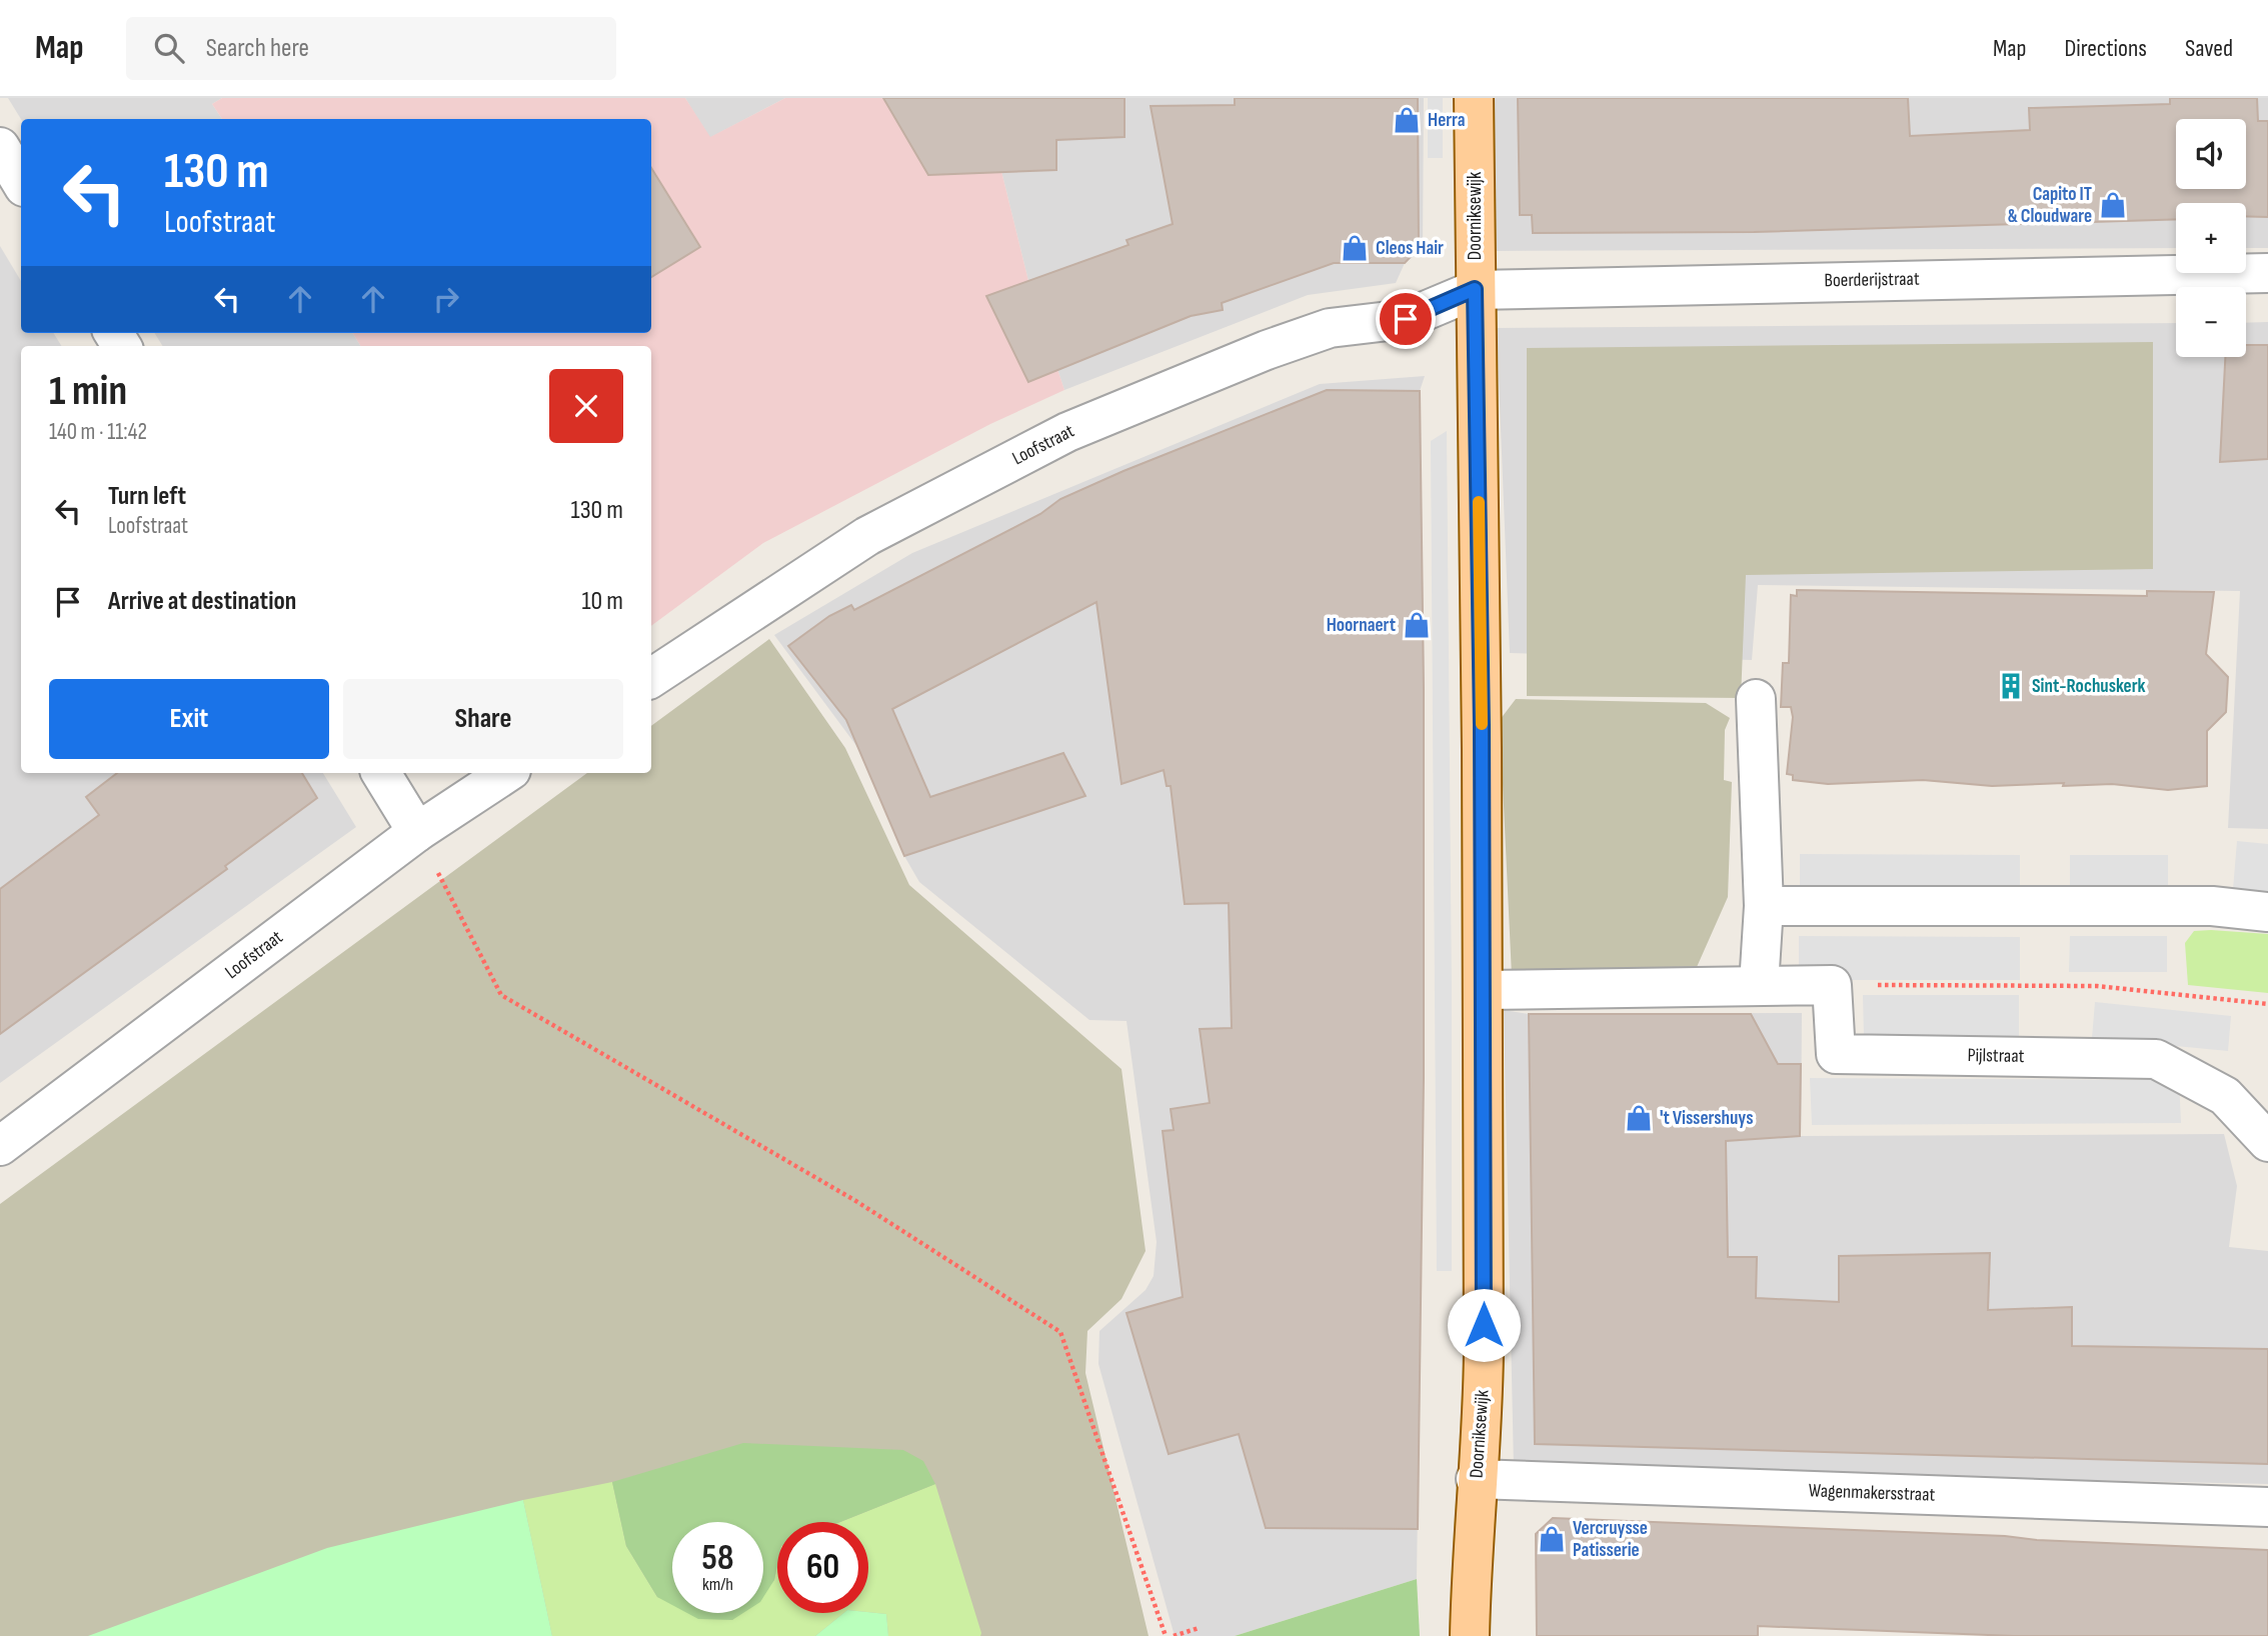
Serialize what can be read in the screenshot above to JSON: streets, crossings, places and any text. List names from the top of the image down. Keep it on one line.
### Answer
{"streets":{"main road":["Doorniksewijk"],"street":["Boerderijstraat","Loofstraat","Pijlstraat","Wagenmakersstraat"]},"crossings":[["Doorniksewijk","Boerderijstraat"],["Doorniksewijk","Loofstraat"],["Doorniksewijk","Wagenmakersstraat"],["Boerderijstraat","Loofstraat"]],"places":{"shop":["Herra","Capito IT & Cloudware","Cleos Hair","Hoornaert","'t Vissershuys","Vercruysse Patisserie"],"building":["Sint-Rochuskerk"]},"page":{"header":"Map","search":"Search here","nav":["Map","Directions","Saved"],"map_buttons":["+","−"],"turn":["130 m","Loofstraat"],"heading":["1 min","140 m · 11:42"],"list":[{"name":"Turn left","note":"Loofstraat","value":"130 m"},{"name":"Arrive at destination","value":"10 m"}],"buttons":["Exit","Share"],"speed":"58 km/h","limit":"60"}}
